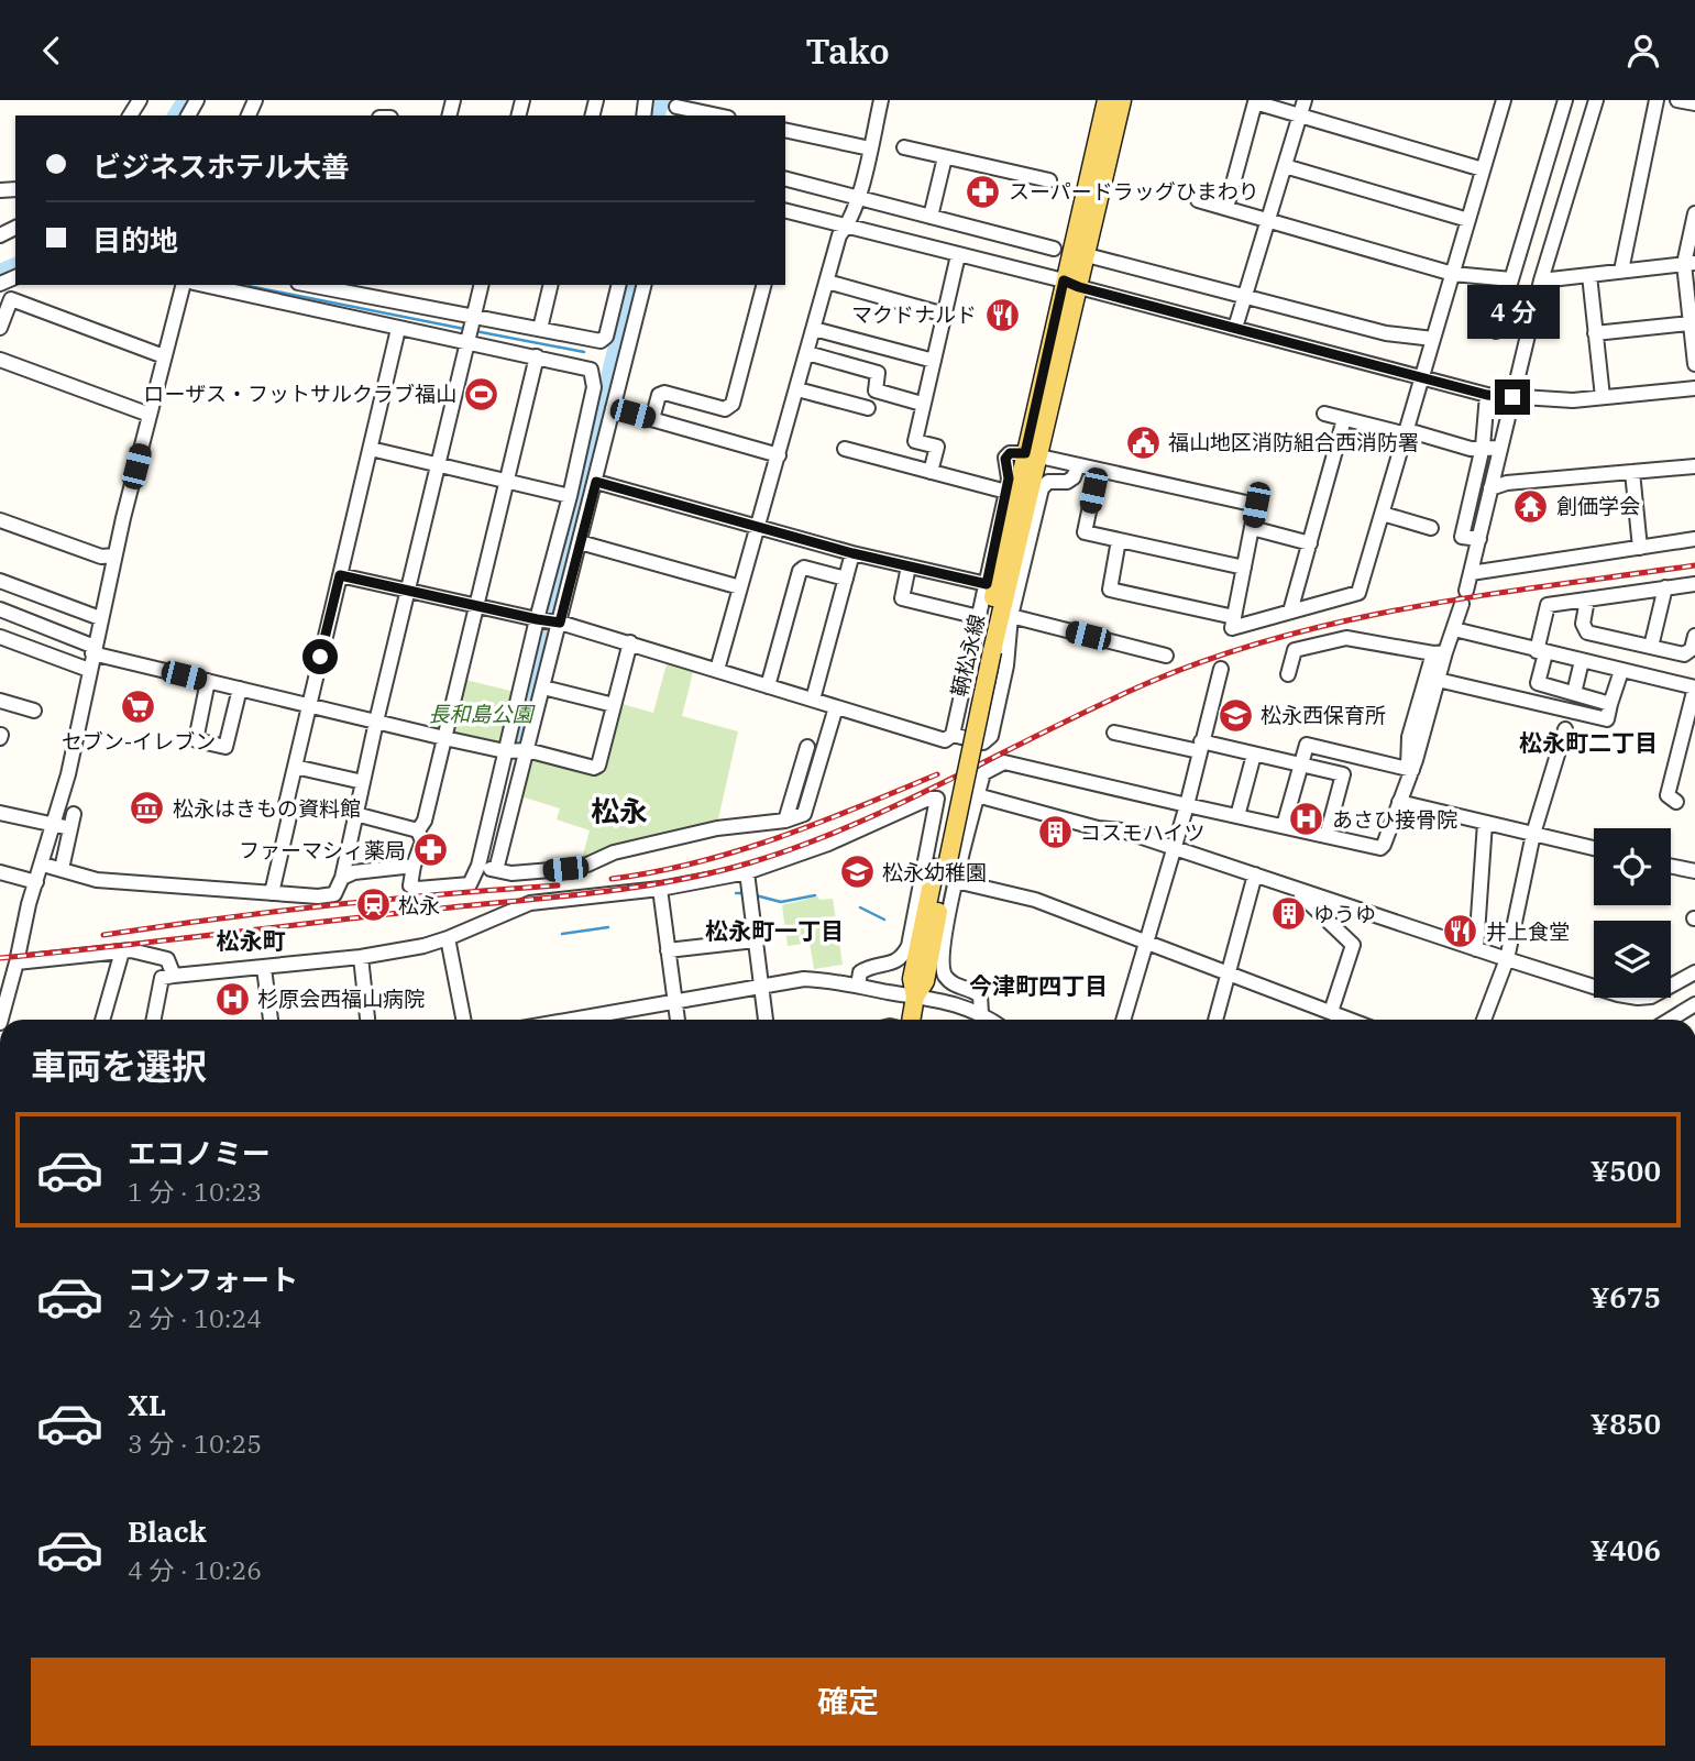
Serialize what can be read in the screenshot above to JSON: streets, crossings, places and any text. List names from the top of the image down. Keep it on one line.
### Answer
{"streets":{"main road":["鞆松永線"]},"districts":["松永町二丁目","松永","松永町一丁目","松永町","今津町四丁目"],"parks":["長和島公園"],"places":{"pharmacy":["スーパードラッグひまわり","ファーマシィ薬局"],"restaurant":["マクドナルド","井上食堂"],"sports":["ローザス・フットサルクラブ福山"],"public building":["福山地区消防組合西消防署"],"temple":["創価学会"],"supermarket":["セブン-イレブン"],"school or university":["松永西保育所","松永幼稚園"],"museum":["松永はきもの資料館"],"hospital":["あさひ接骨院","杉原会西福山病院"],"building":["コスモハイツ","ゆうゆ"],"station":["松永"]},"page":{"header":"Tako","banner":["ビジネスホテル大善","目的地"],"bubble":"4 分","heading":"車両を選択","list":[{"name":"エコノミー","note":"1 分 · 10:23","value":"¥500"},{"name":"コンフォート","note":"2 分 · 10:24","value":"¥675"},{"name":"XL","note":"3 分 · 10:25","value":"¥850"},{"name":"Black","note":"4 分 · 10:26","value":"¥406"}],"buttons":"確定"}}
